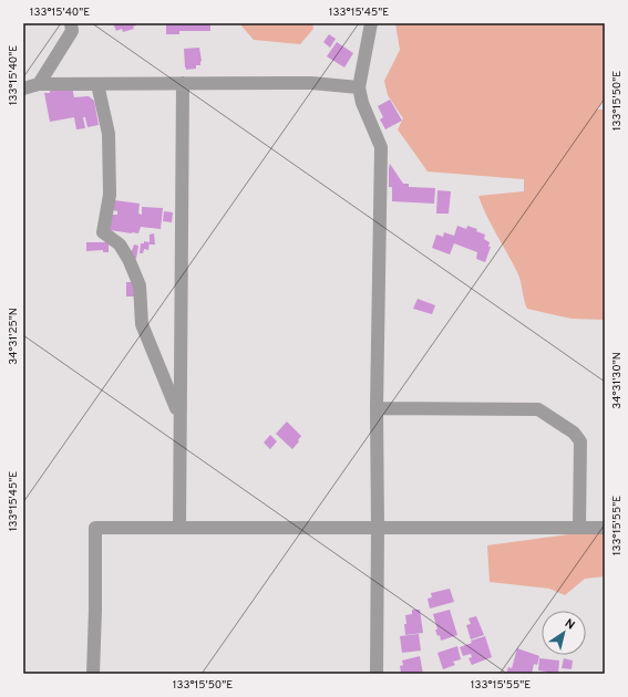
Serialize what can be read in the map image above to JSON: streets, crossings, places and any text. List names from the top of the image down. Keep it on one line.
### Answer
{"north":"top right","coordinates":["133°15'40\"E","133°15'45\"E","133°15'50\"E","34°31'25\"N","34°31'30\"N","133°15'55\"E"]}
